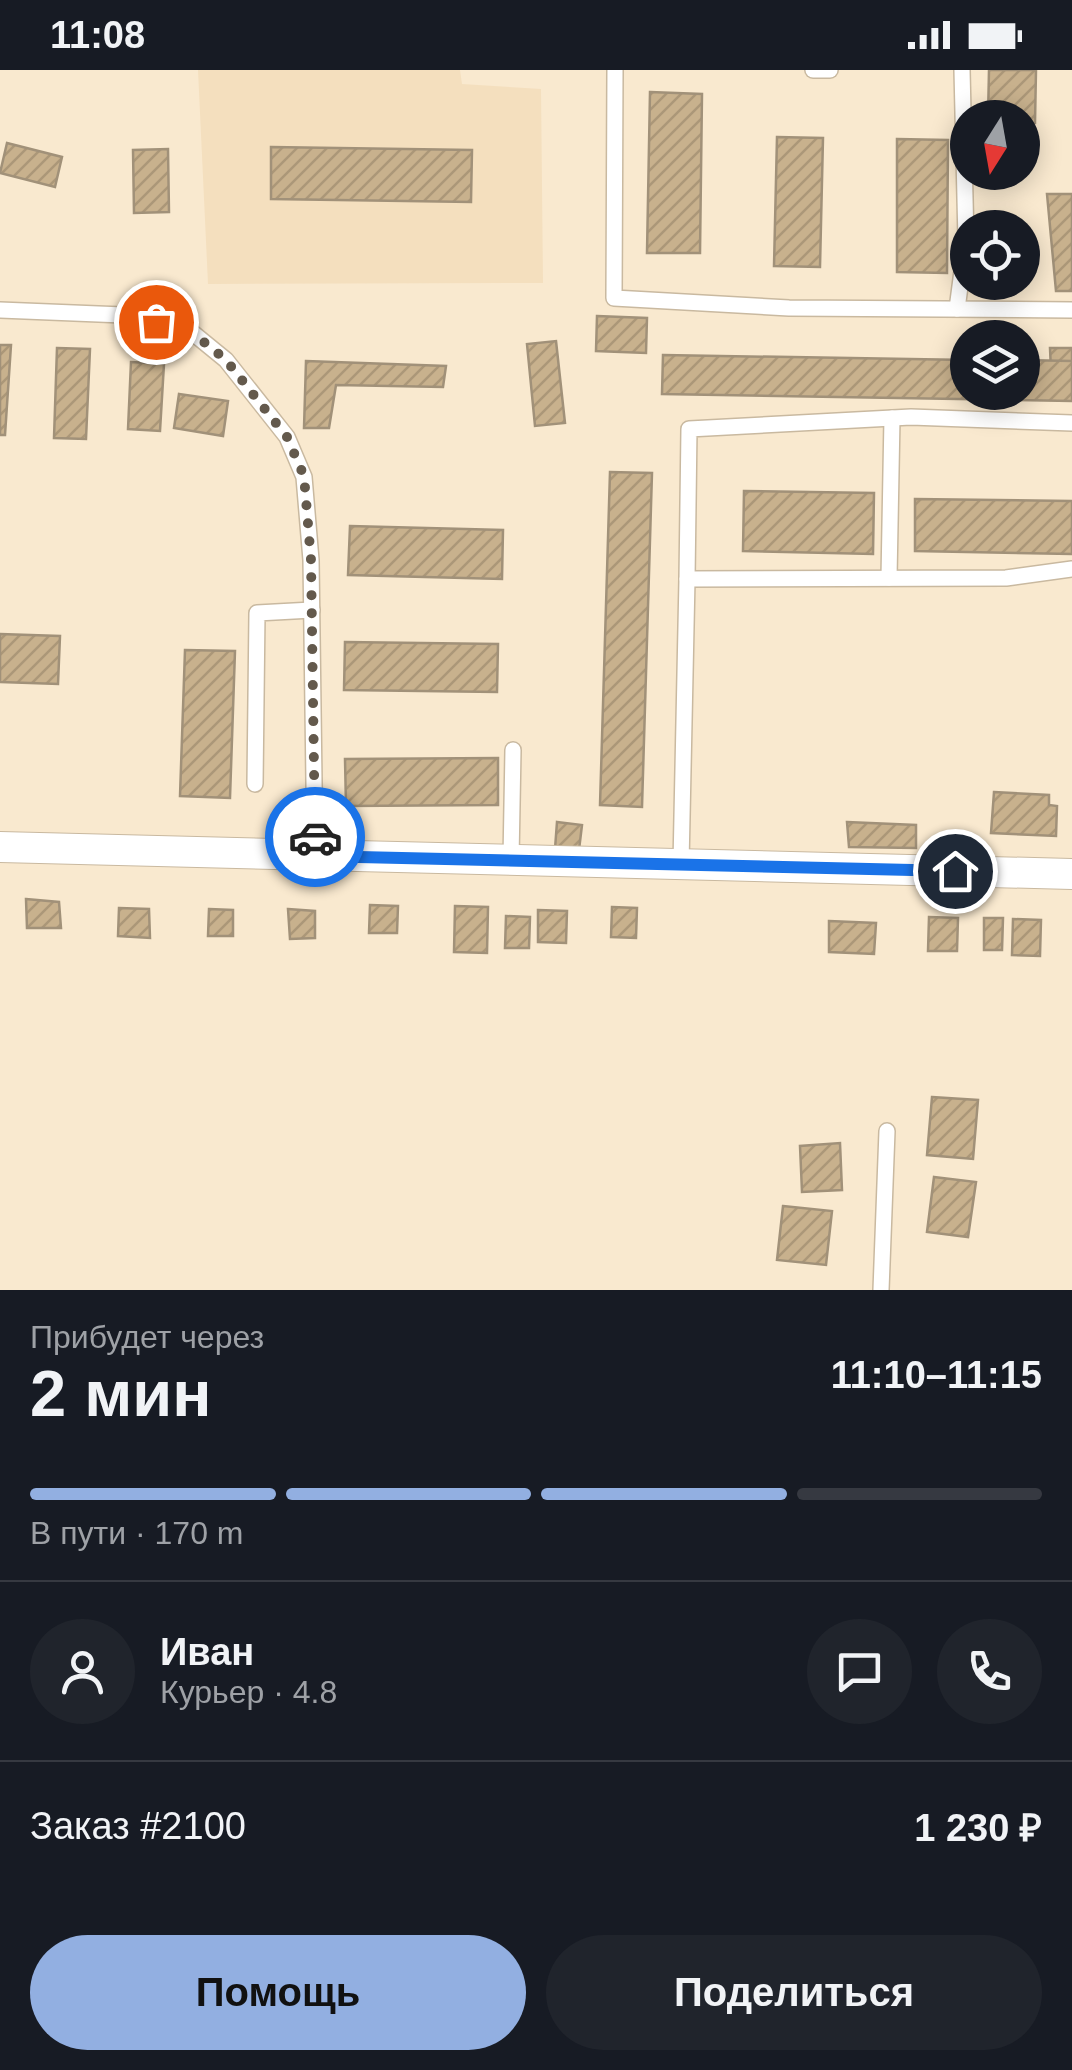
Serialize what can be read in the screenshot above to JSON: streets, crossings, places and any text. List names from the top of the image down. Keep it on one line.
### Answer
{"north":"bottom","page":{"status":"11:08","heading":["2 мин","Прибудет через","11:10–11:15"],"panel":["Иван","Курьер · 4.8","Заказ #2100","1 230 ₽"],"bar":"В пути · 170 m","buttons":["Помощь","Поделиться"]}}
